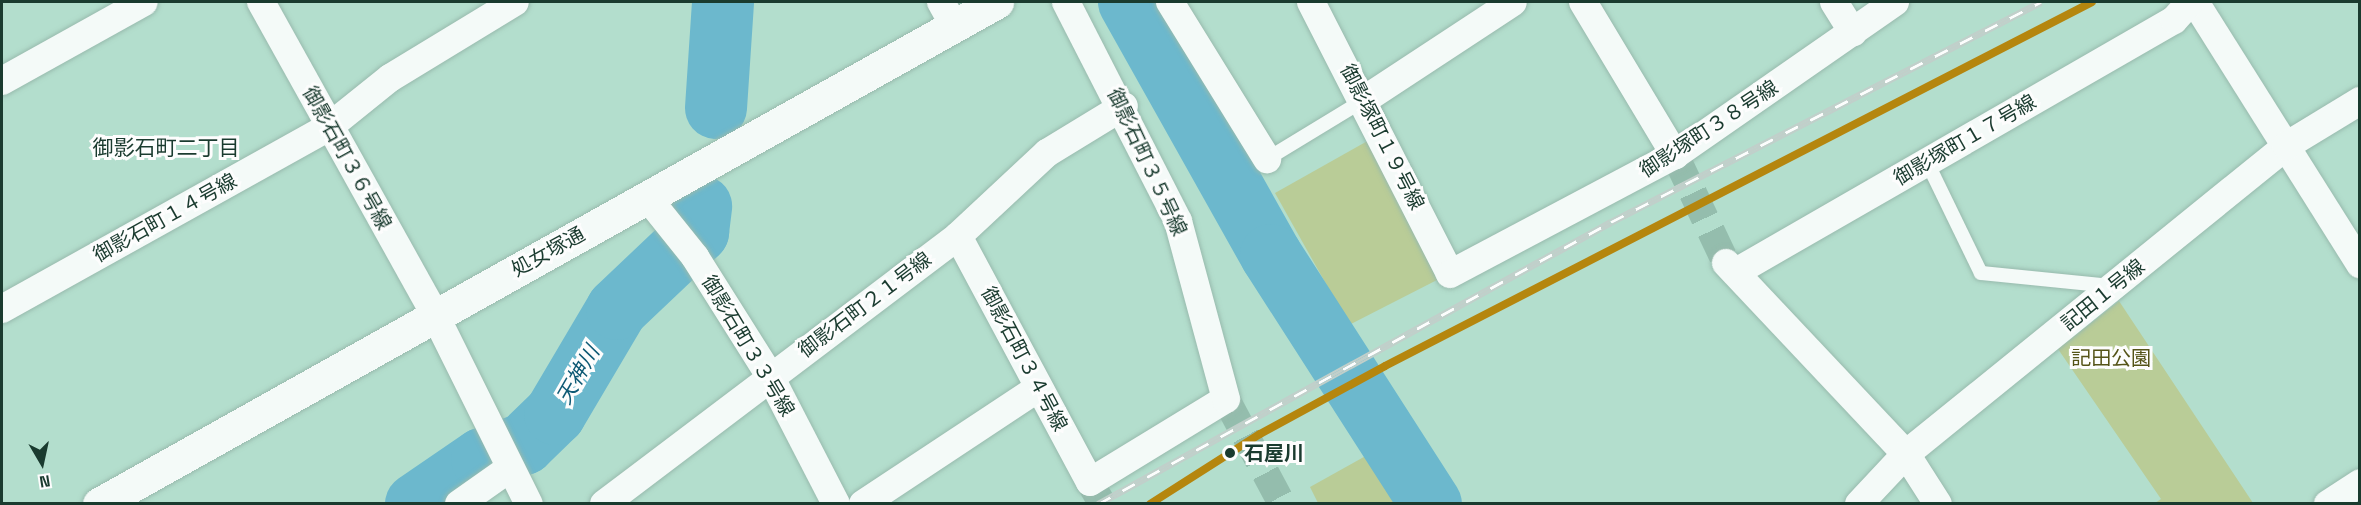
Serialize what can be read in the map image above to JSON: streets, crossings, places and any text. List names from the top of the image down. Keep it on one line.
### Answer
{"streets":{"street":["御影塚町３８号線","御影塚町１９号線","御影塚町１７号線","御影石町３６号線","御影石町３５号線","御影石町１４号線","処女塚通","記田１号線","御影石町２１号線","御影石町３３号線","御影石町３４号線"]},"crossings":[["御影塚町３８号線","御影塚町１９号線"],["御影塚町１７号線","記田１号線"],["御影石町３６号線","御影石町１４号線"],["御影石町３６号線","処女塚通"],["御影石町３５号線","御影石町２１号線"],["御影石町３５号線","御影石町３４号線"],["処女塚通","御影石町３３号線"],["御影石町２１号線","御影石町３３号線"],["御影石町２１号線","御影石町３４号線"]],"districts":["御影石町二丁目"],"water":["天神川"],"parks":["記田公園"],"places":["石屋川"],"north":"bottom"}
